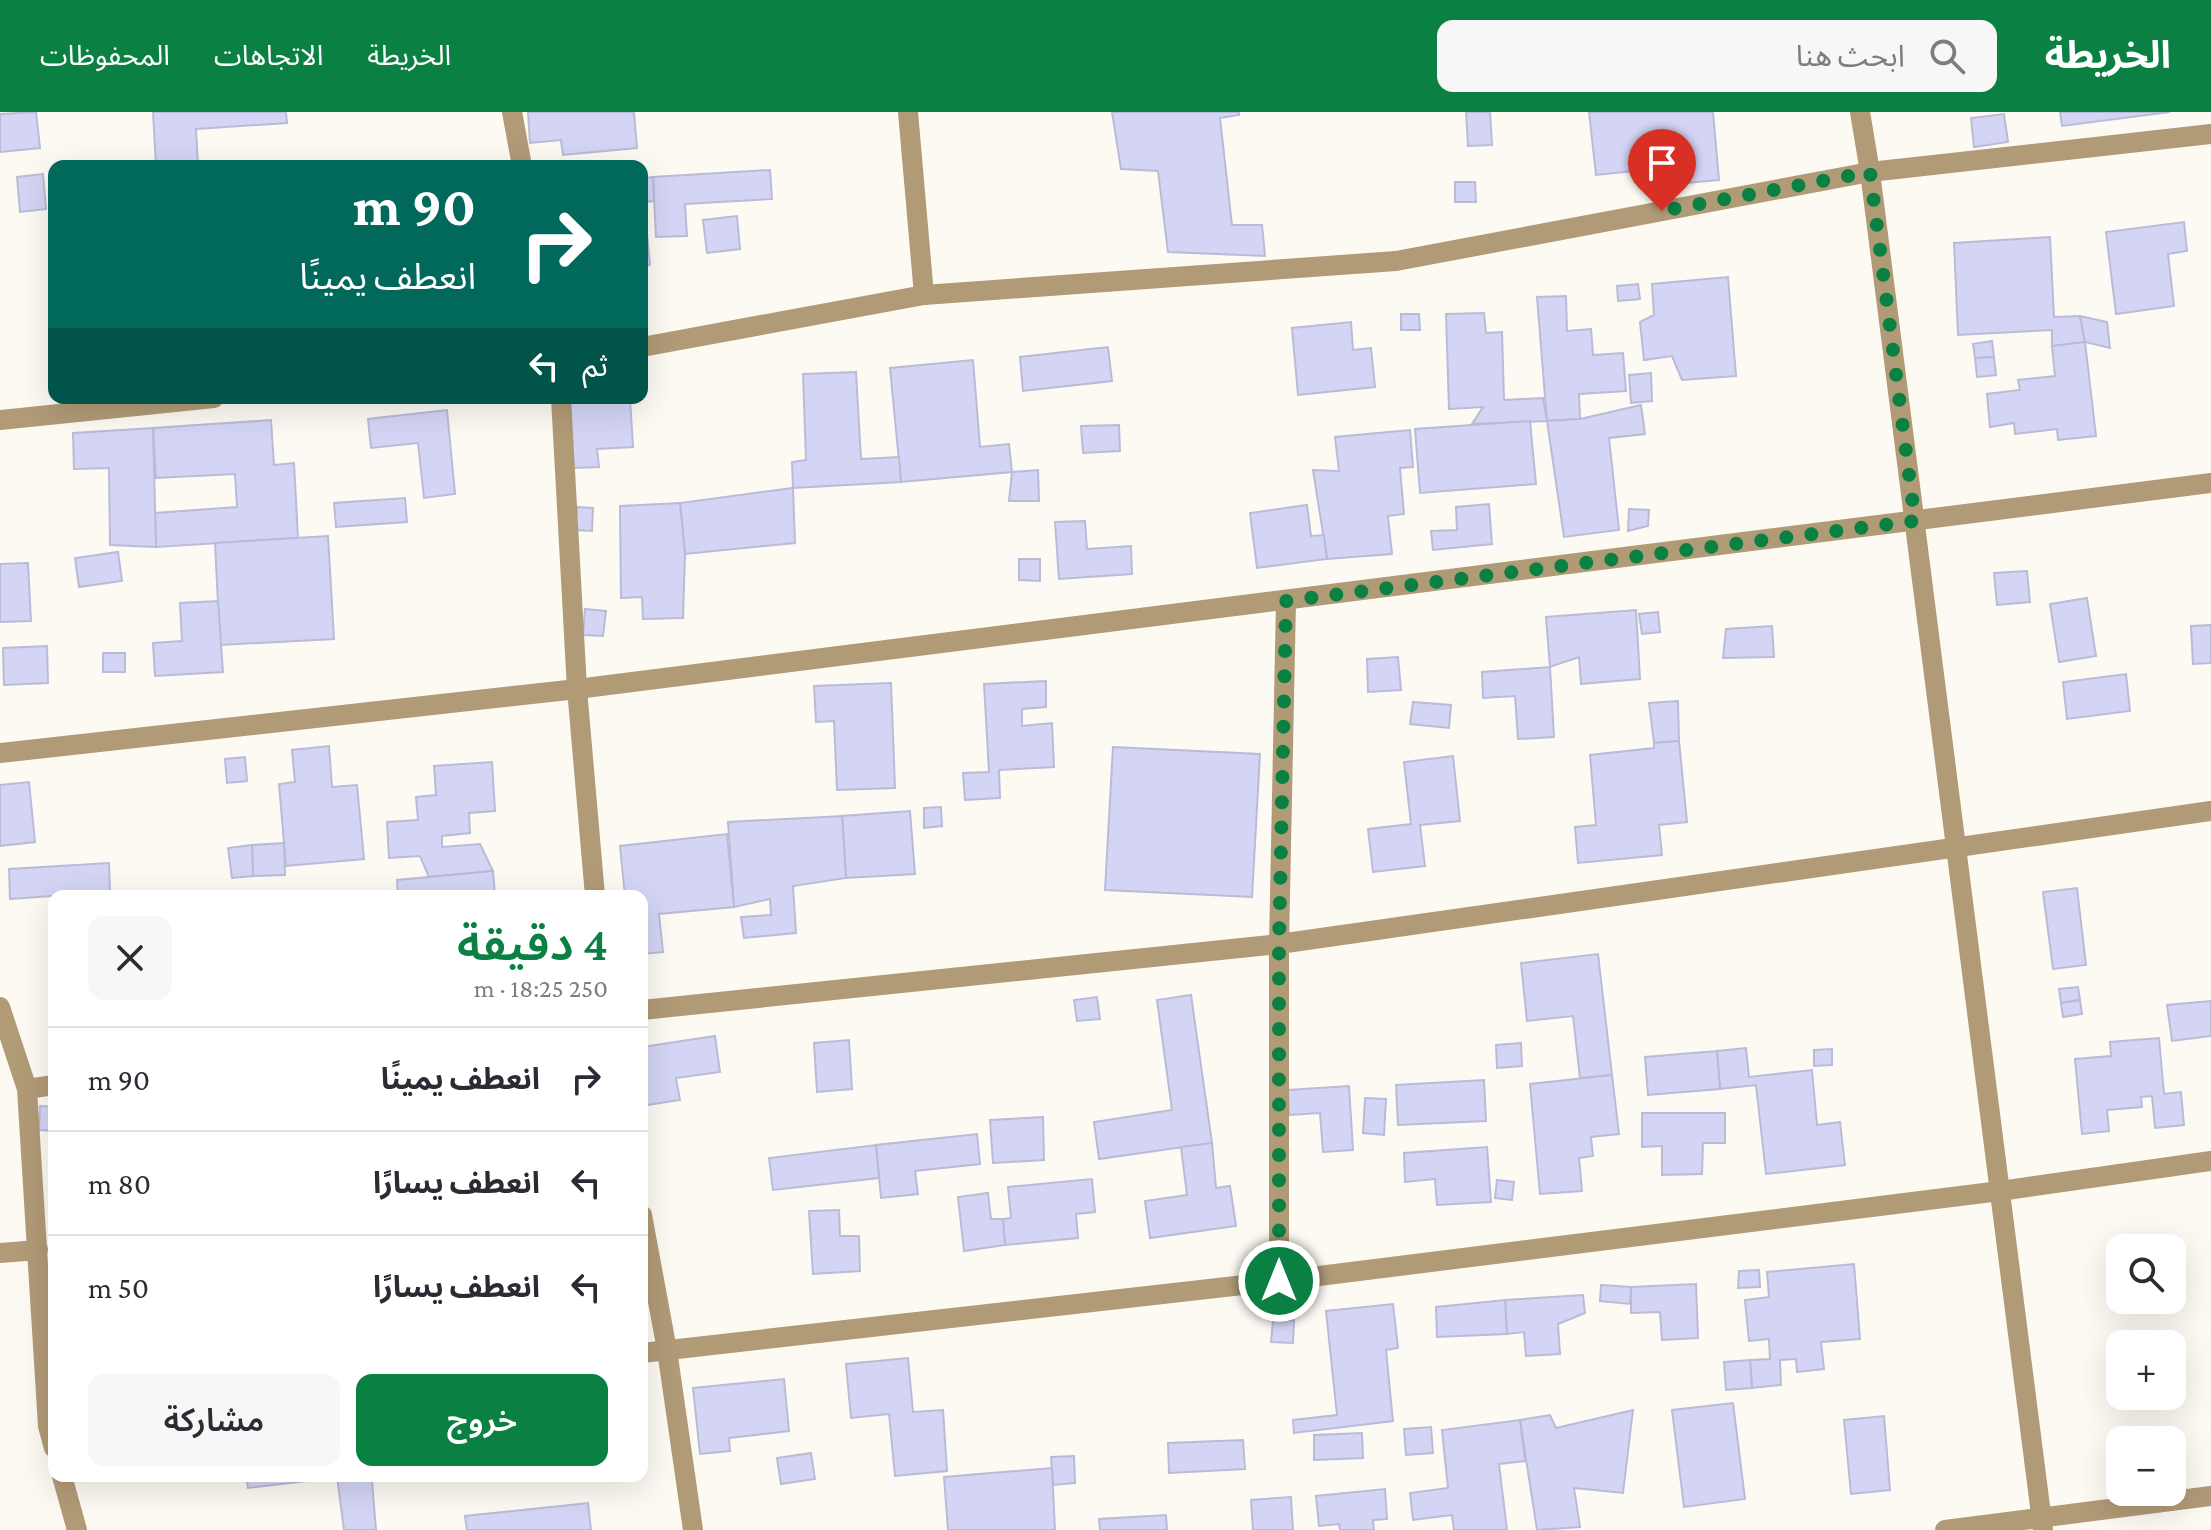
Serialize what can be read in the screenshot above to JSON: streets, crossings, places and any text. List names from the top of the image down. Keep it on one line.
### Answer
{"page":{"header":"الخريطة","search":"ابحث هنا","nav":["الخريطة","الاتجاهات","المحفوظات"],"turn":["90 m","انعطف يمينًا"],"then":"ثم","heading":["4 دقيقة","250 m · 18:25"],"list":[{"name":"انعطف يمينًا","value":"90 m"},{"name":"انعطف يسارًا","value":"80 m"},{"name":"انعطف يسارًا","value":"50 m"}],"map_buttons":["+","−"],"buttons":["خروج","مشاركة"]}}
